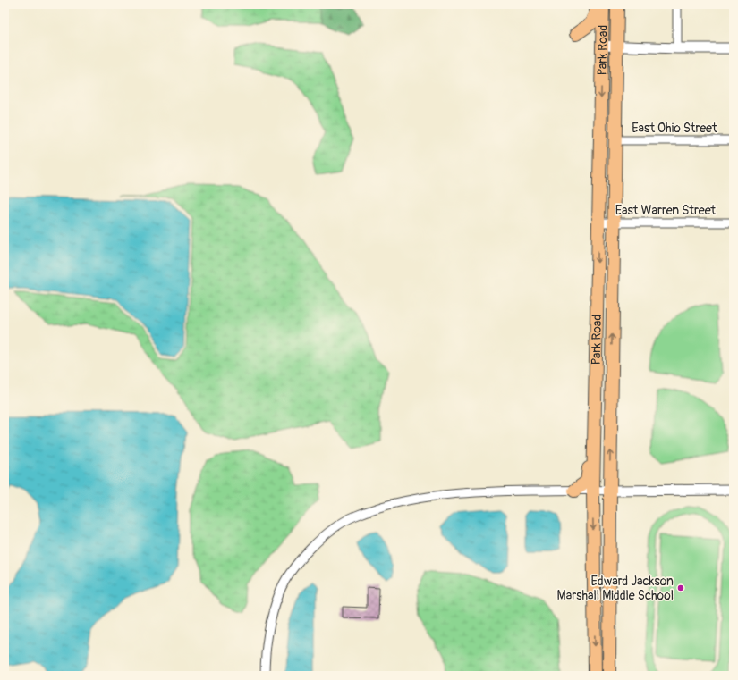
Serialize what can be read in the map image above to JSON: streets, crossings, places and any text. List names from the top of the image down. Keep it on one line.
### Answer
{"streets":{"main road":["Park Road"],"street":["East Ohio Street","East Warren Street"]},"crossings":[["Park Road","East Ohio Street"],["Park Road","East Warren Street"]],"places":["Edward Jackson Marshall Middle School"]}
